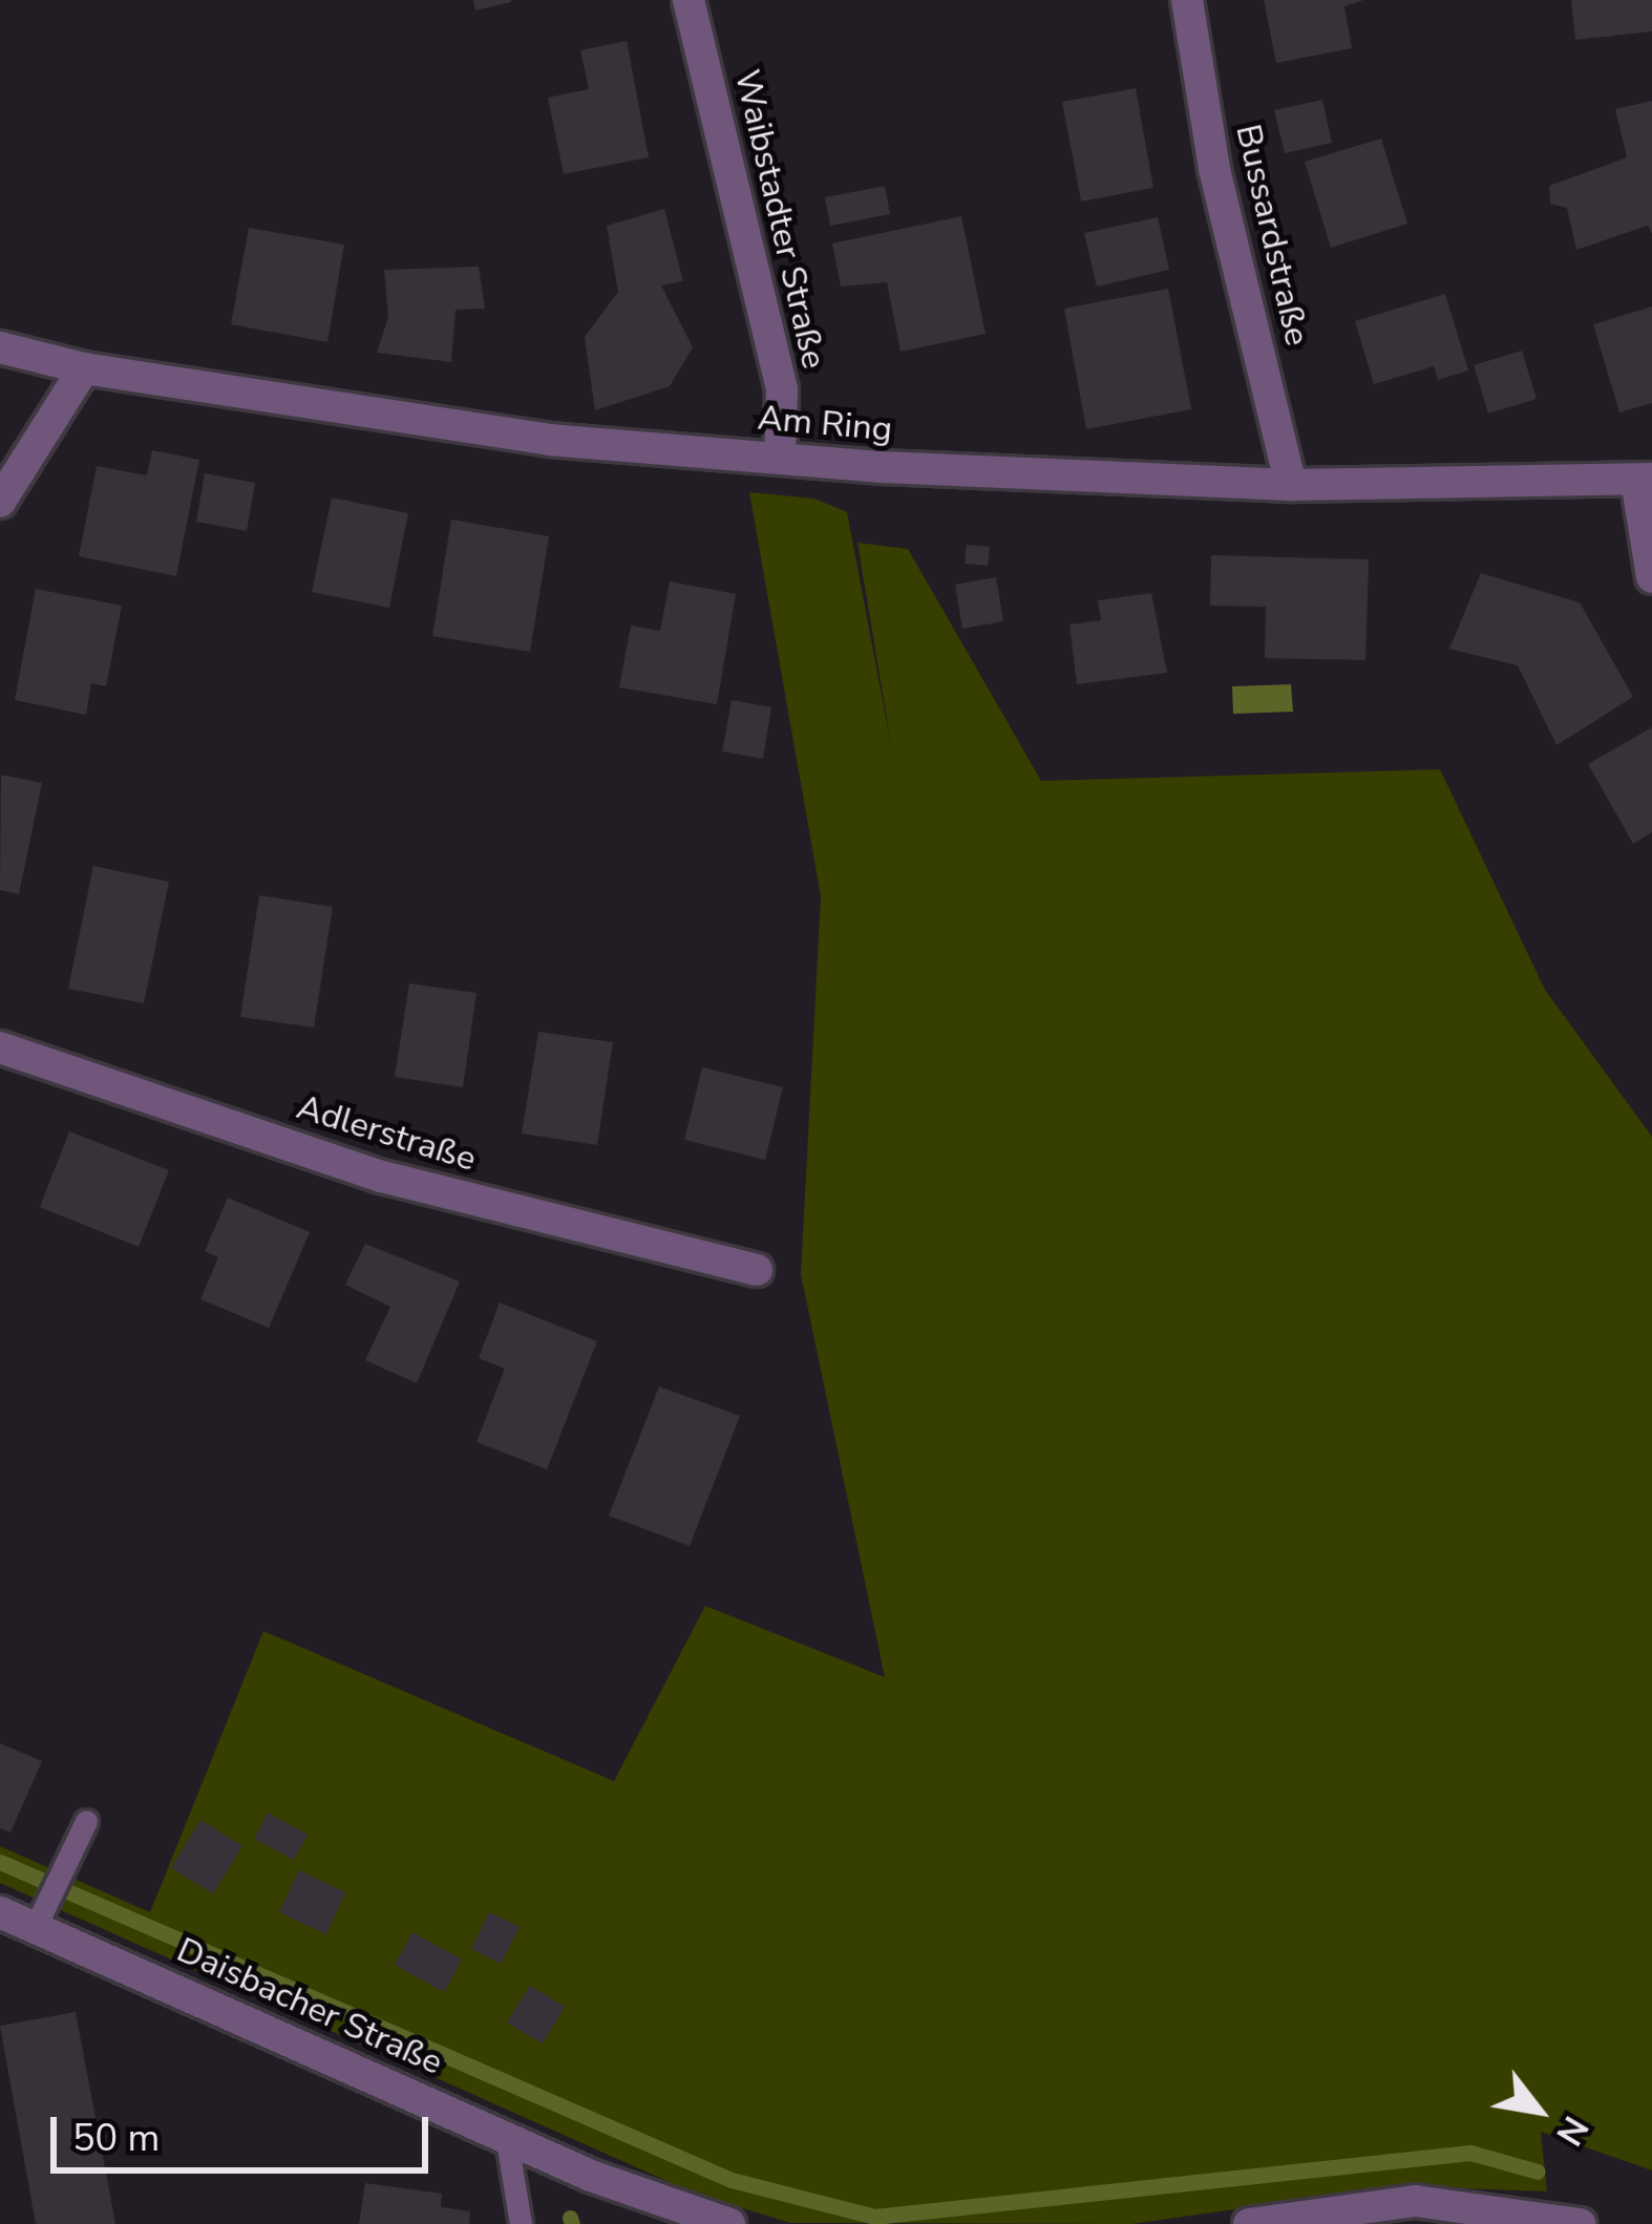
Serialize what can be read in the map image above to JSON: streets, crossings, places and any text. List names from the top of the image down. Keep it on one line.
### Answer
{"streets":{"street":["Waibstadter Straße","Bussardstraße","Am Ring","Adlerstraße","Daisbacher Straße"]},"crossings":[["Waibstadter Straße","Am Ring"],["Bussardstraße","Am Ring"]],"scale_bar":"50 m","north":"bottom right"}
